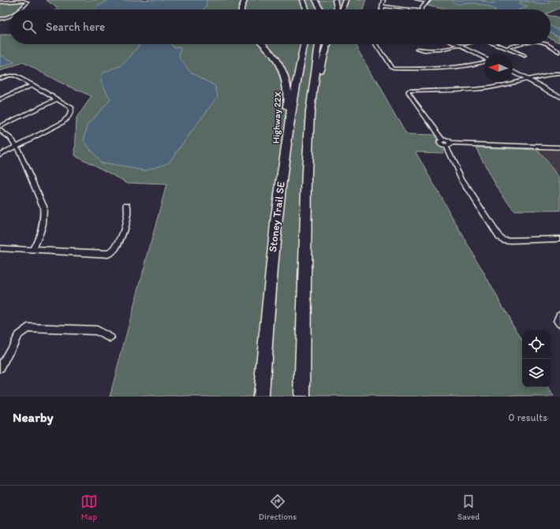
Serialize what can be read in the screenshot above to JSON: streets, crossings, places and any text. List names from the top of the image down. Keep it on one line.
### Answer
{"streets":{"highway":["Highway 22X","Stoney Trail SE"]},"crossings":[["Highway 22X","Stoney Trail SE"]],"north":"left","page":{"search":"Search here","heading":["Nearby","0 results"],"nav":["Map","Directions","Saved"]}}
